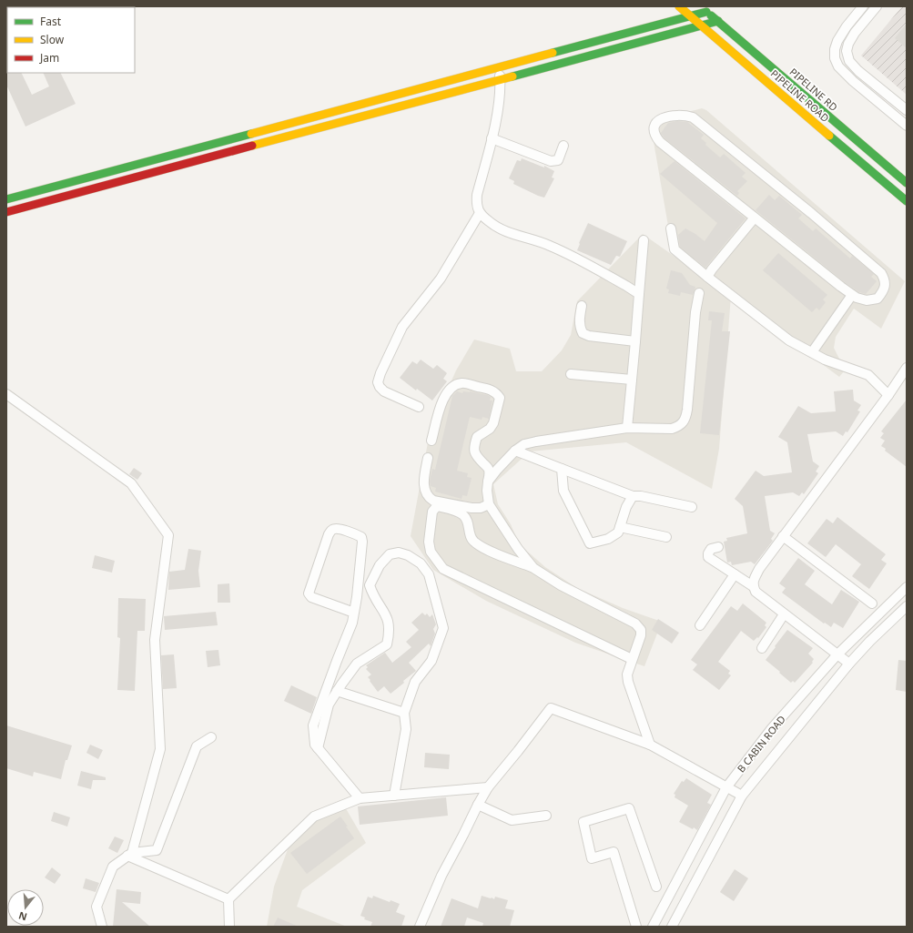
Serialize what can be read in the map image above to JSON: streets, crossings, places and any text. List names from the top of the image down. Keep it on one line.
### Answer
{"streets":{"main road":["PIPELINE RD","PIPELINE ROAD"],"street":["B CABIN ROAD"]},"legend":["Fast","Slow","Jam"],"north":"bottom"}
